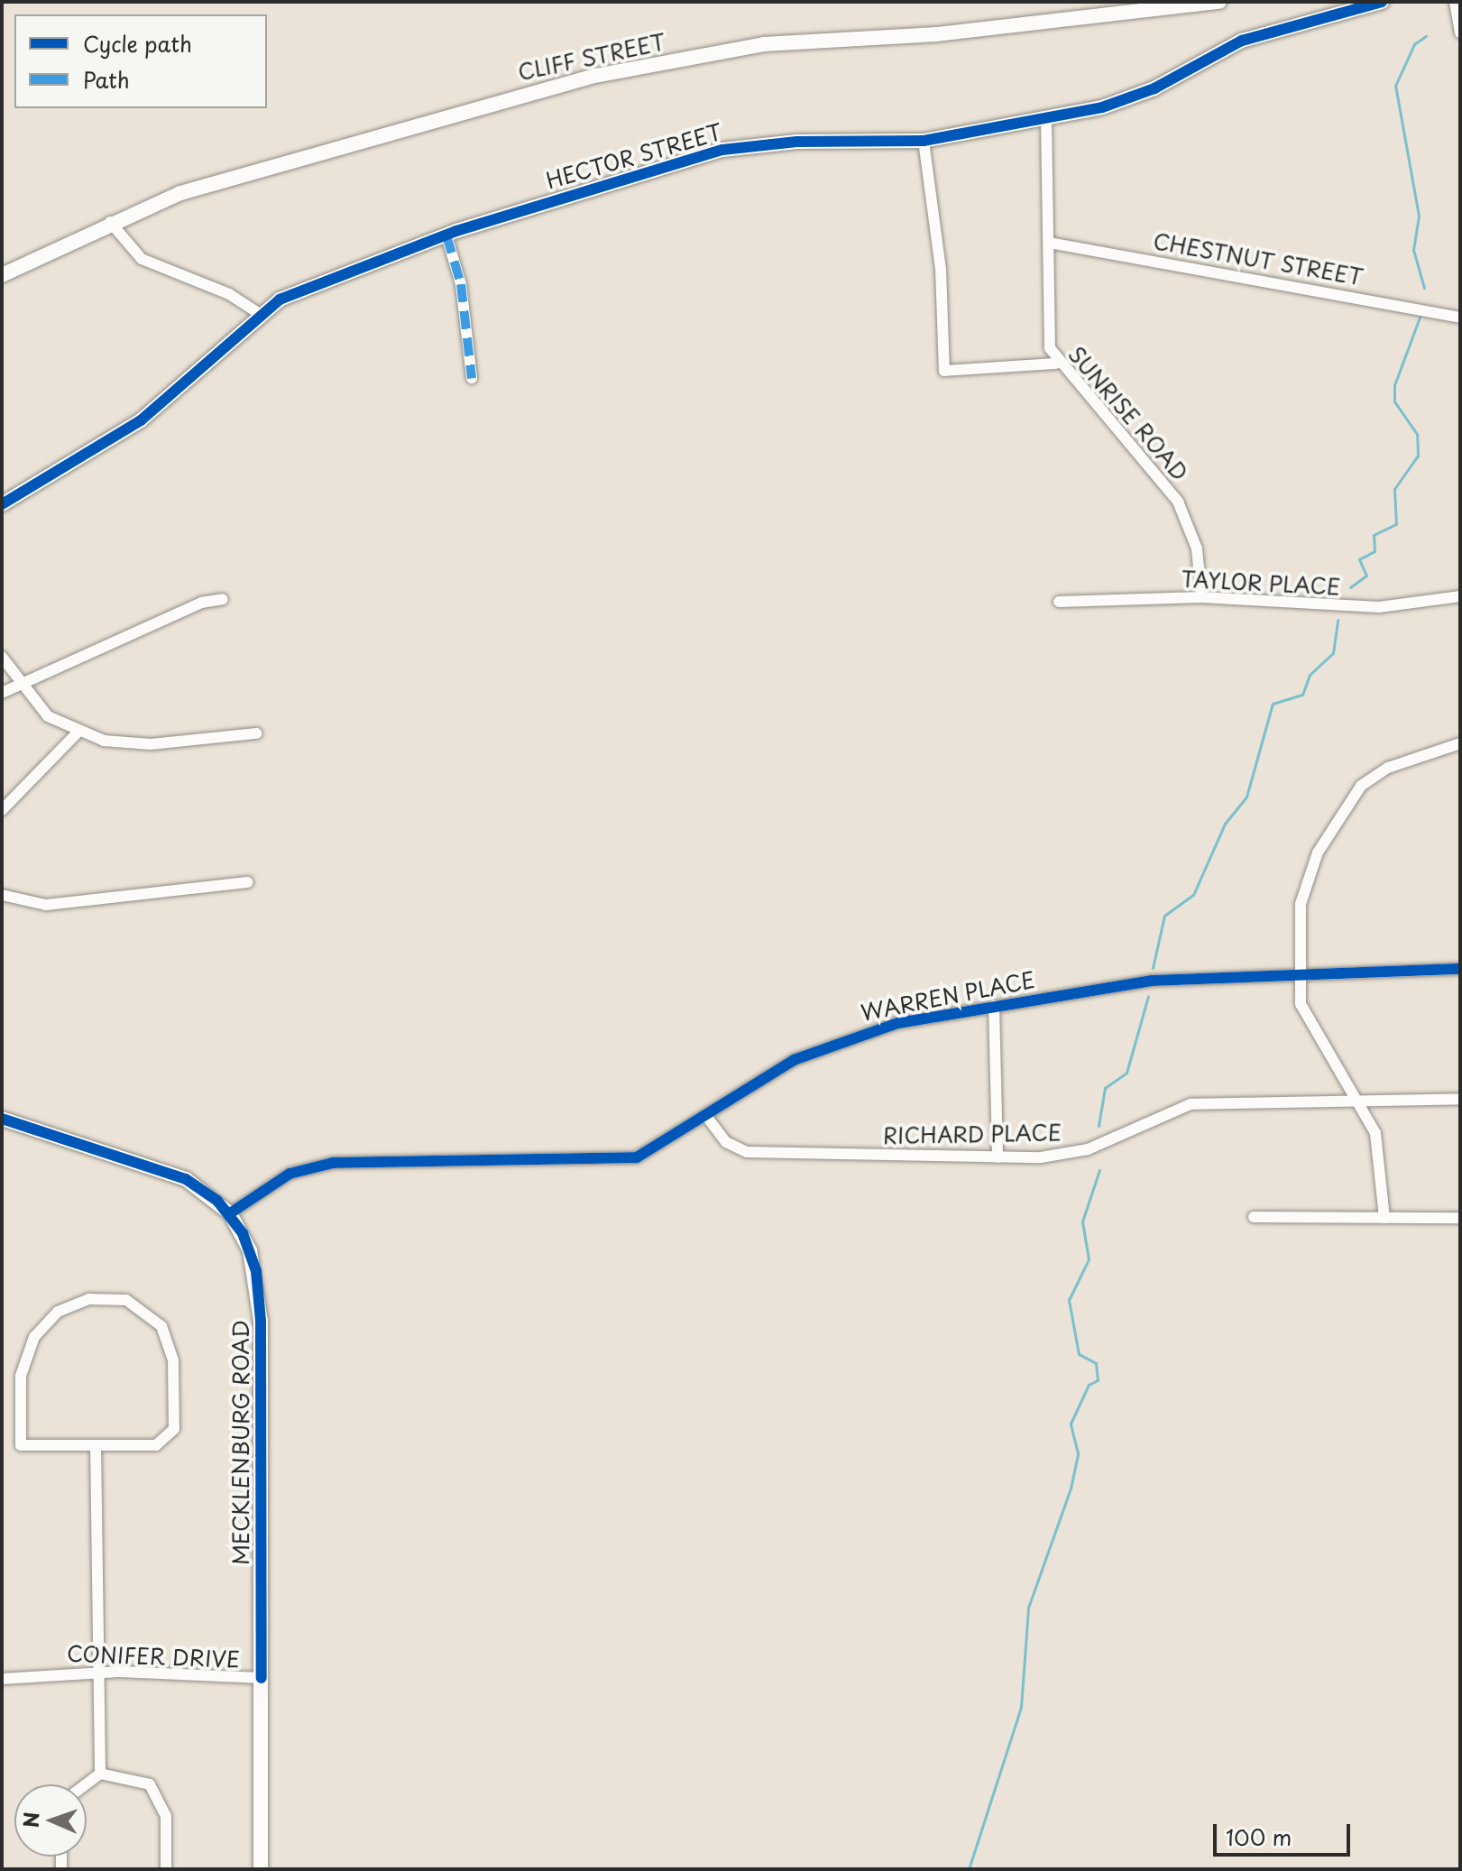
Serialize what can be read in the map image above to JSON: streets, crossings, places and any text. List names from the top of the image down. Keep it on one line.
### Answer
{"streets":{"main road":["CLIFF STREET","HECTOR STREET","MECKLENBURG ROAD"],"street":["CHESTNUT STREET","SUNRISE ROAD","TAYLOR PLACE","WARREN PLACE","RICHARD PLACE","CONIFER DRIVE"]},"crossings":[["HECTOR STREET","SUNRISE ROAD"],["CHESTNUT STREET","SUNRISE ROAD"],["SUNRISE ROAD","TAYLOR PLACE"],["WARREN PLACE","RICHARD PLACE"],["WARREN PLACE","MECKLENBURG ROAD"],["MECKLENBURG ROAD","CONIFER DRIVE"]],"legend":["Cycle path","Path"],"scale_bar":"100 m","north":"left"}
